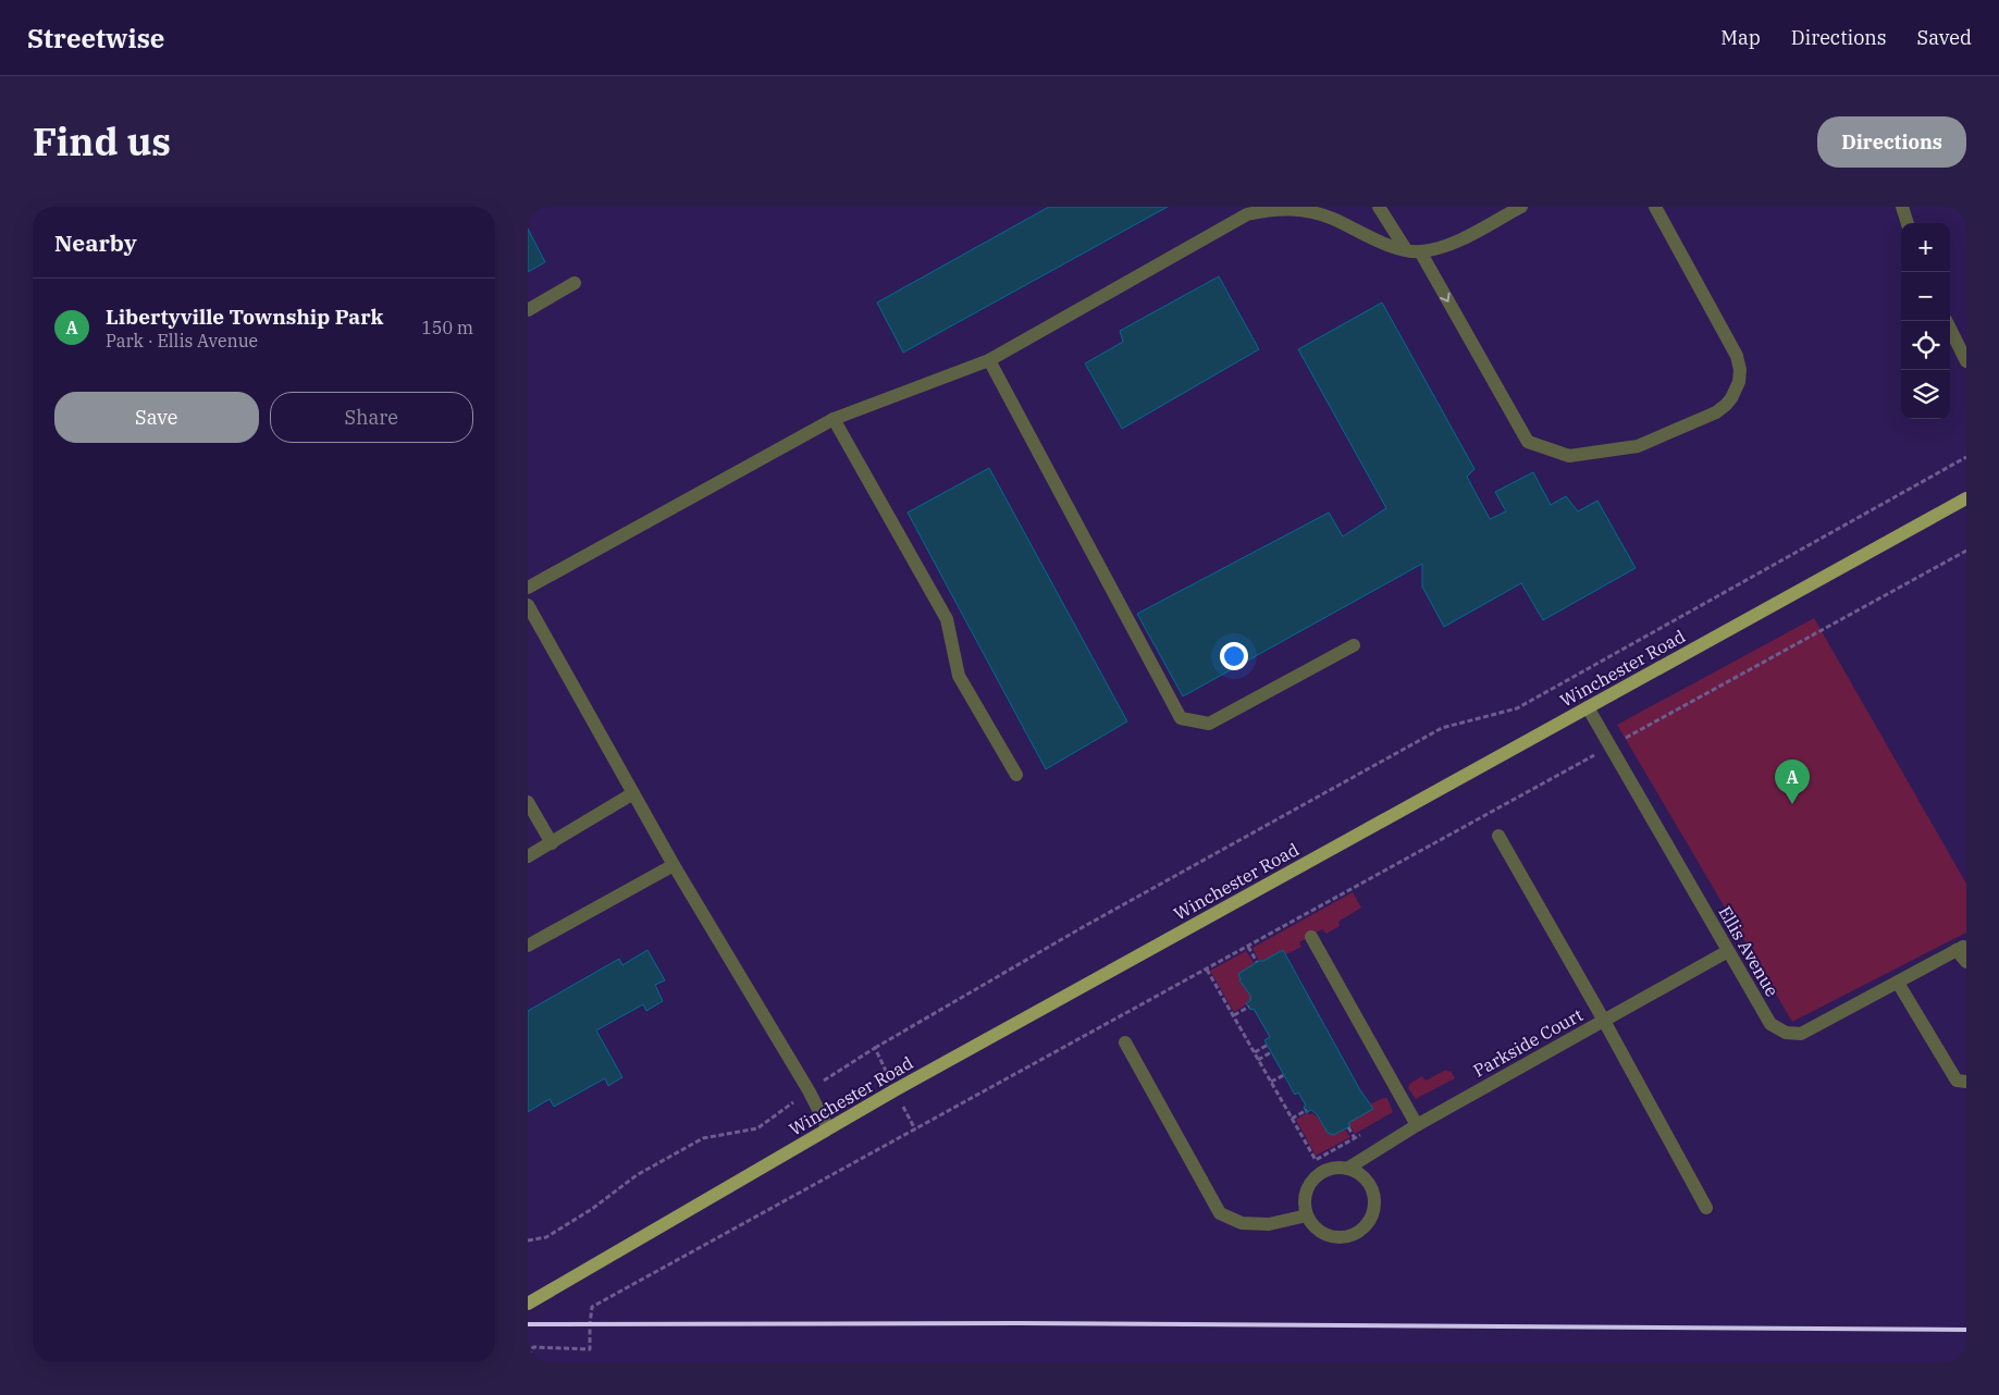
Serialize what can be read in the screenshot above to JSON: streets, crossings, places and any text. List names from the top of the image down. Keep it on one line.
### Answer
{"streets":{"main road":["Winchester Road"],"street":["Ellis Avenue","Parkside Court"]},"crossings":[["Winchester Road","Ellis Avenue"],["Ellis Avenue","Parkside Court"]],"page":{"header":"Streetwise","nav":["Map","Directions","Saved"],"title":"Find us","buttons":["Directions",["Save","Share"]],"heading":"Nearby","map_buttons":["+","−"],"list":[{"mark":"A","name":"Libertyville Township Park","note":"Park · Ellis Avenue","value":"150 m"}],"pins":"A"}}
